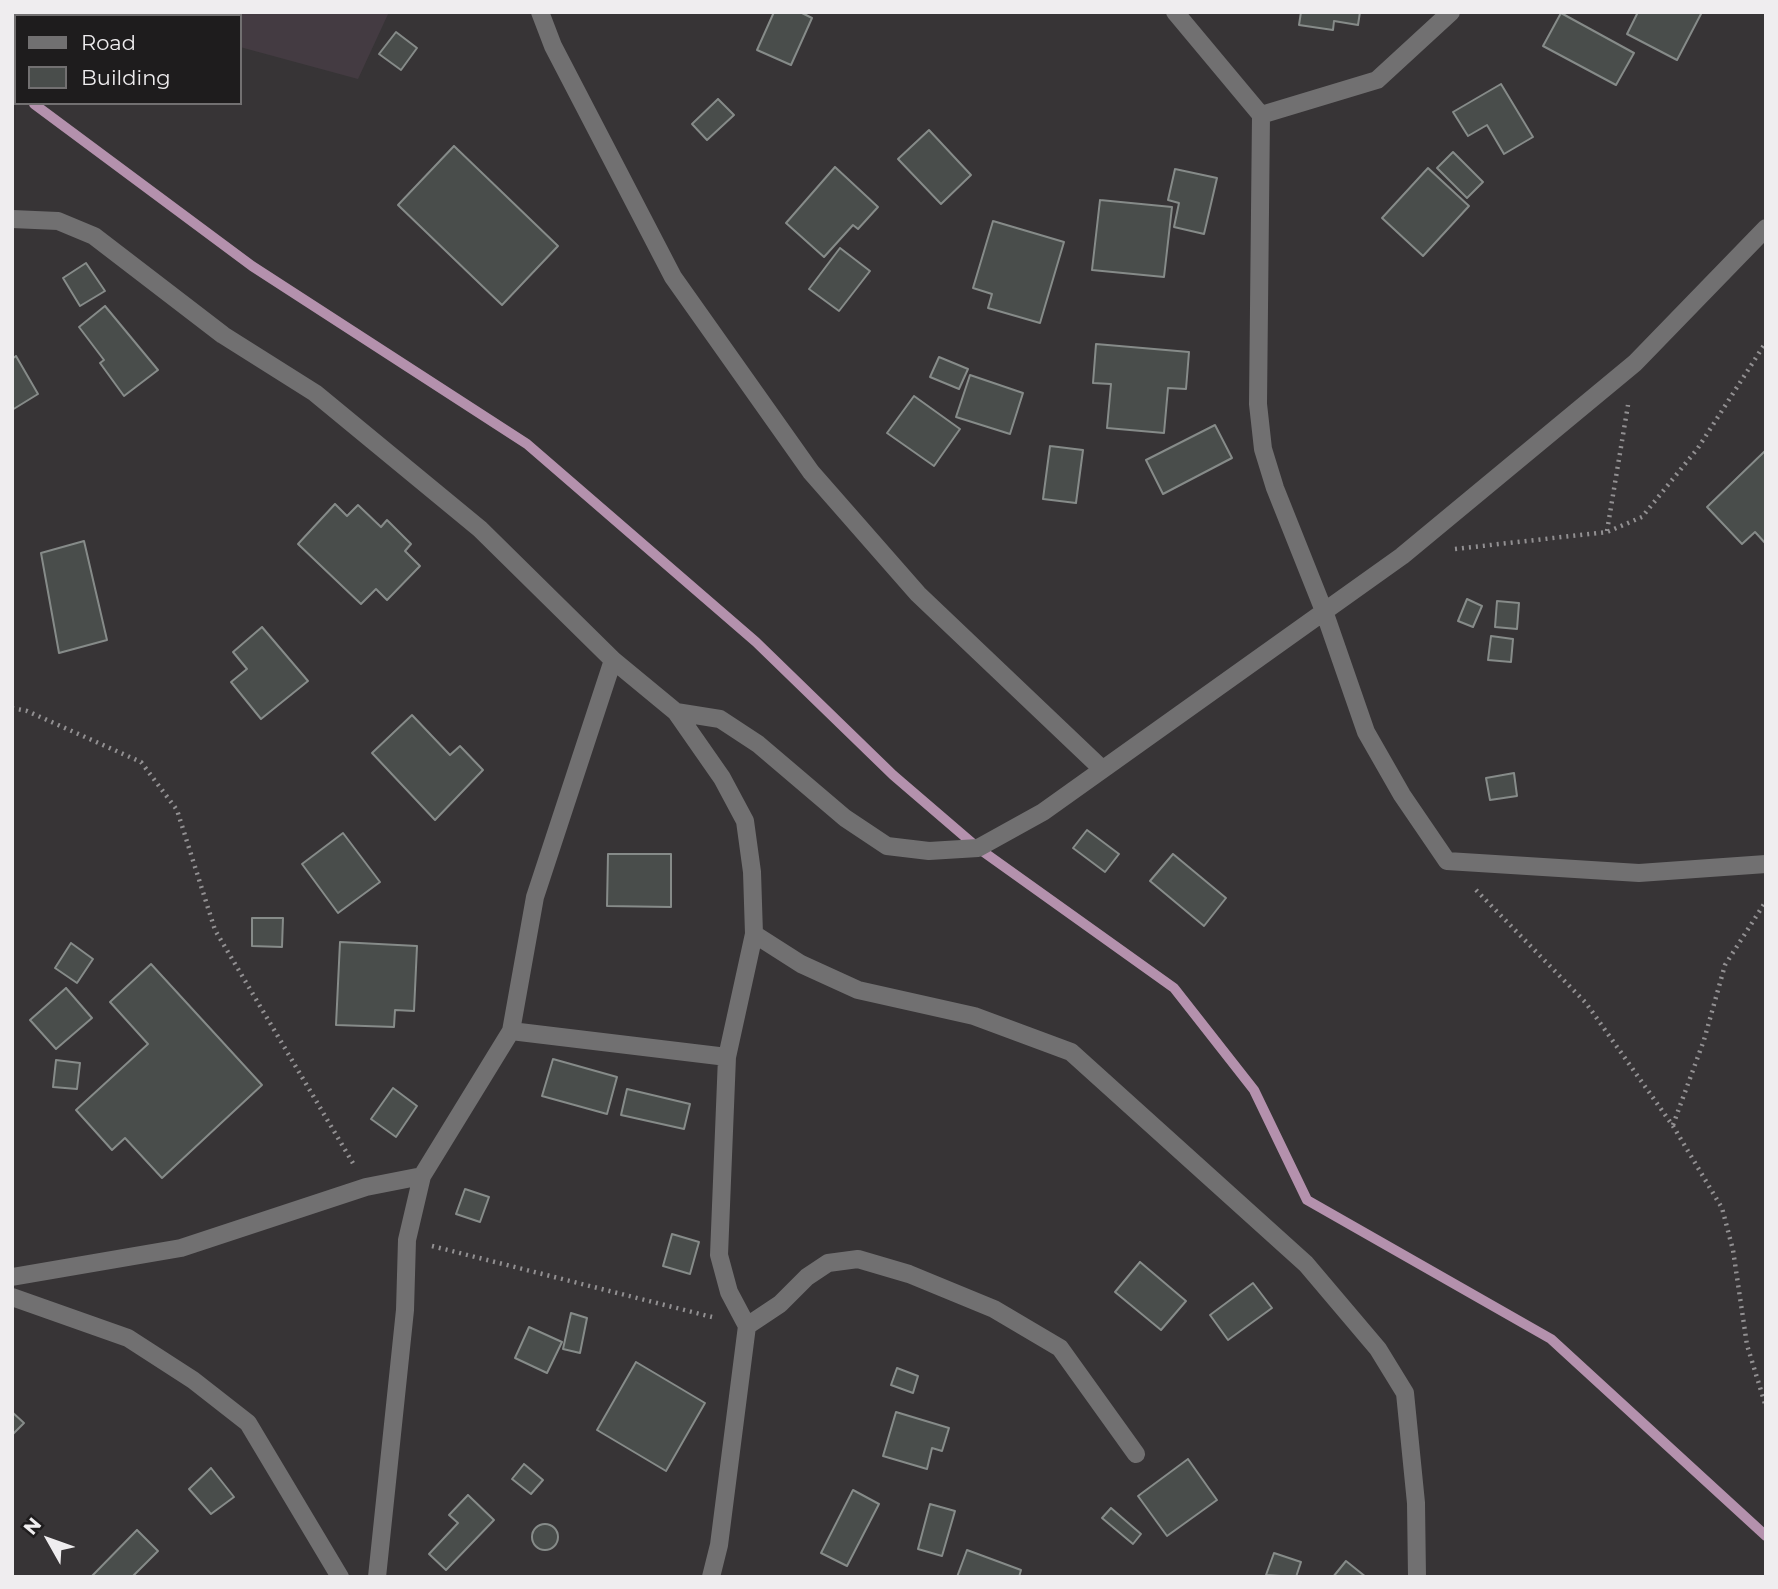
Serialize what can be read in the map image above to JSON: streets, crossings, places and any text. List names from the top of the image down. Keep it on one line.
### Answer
{"legend":["Road","Building"],"north":"top left"}
